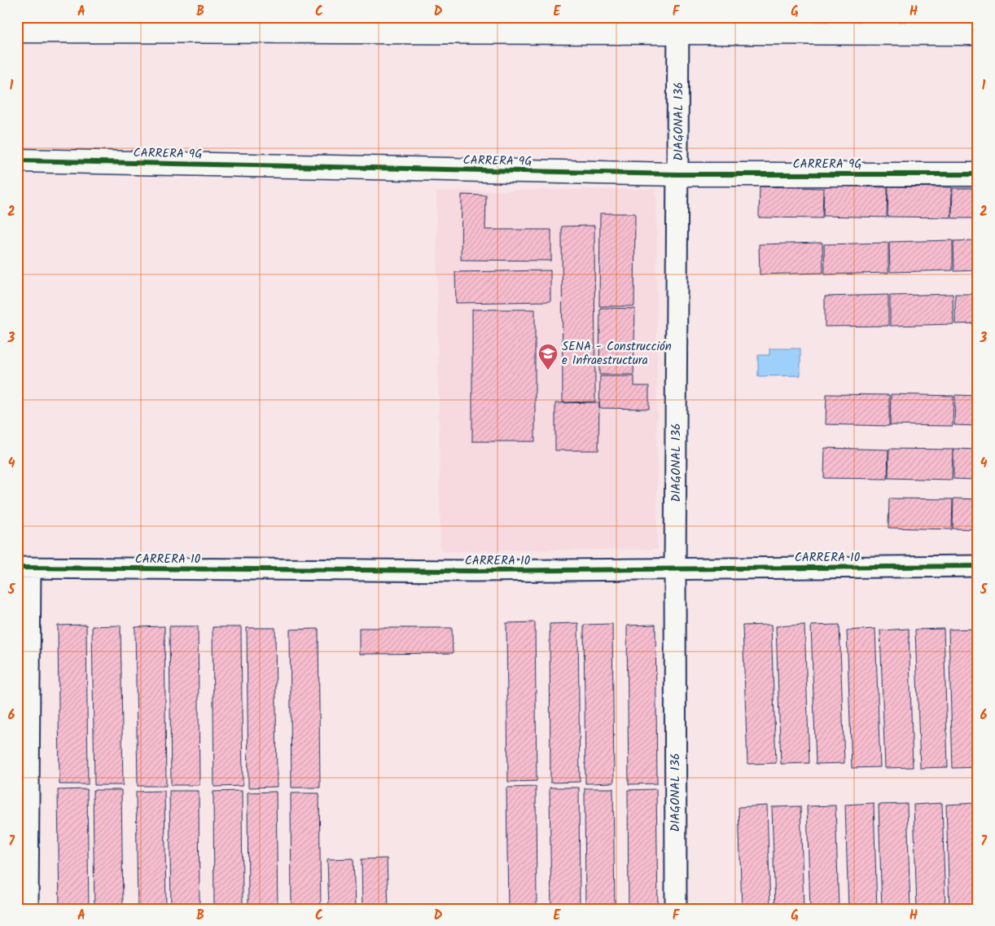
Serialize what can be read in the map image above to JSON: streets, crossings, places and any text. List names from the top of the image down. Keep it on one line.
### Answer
{"streets":{"street":["DIAGONAL 136","CARRERA 9G","CARRERA 10"]},"crossings":[["DIAGONAL 136","CARRERA 9G"],["DIAGONAL 136","CARRERA 10"]],"places":{"school or university":["SENA - Construcción e Infraestructura"]},"grid":{"columns":["A","B","C","D","E","F","G","H"],"rows":["1","2","3","4","5","6","7"]}}
